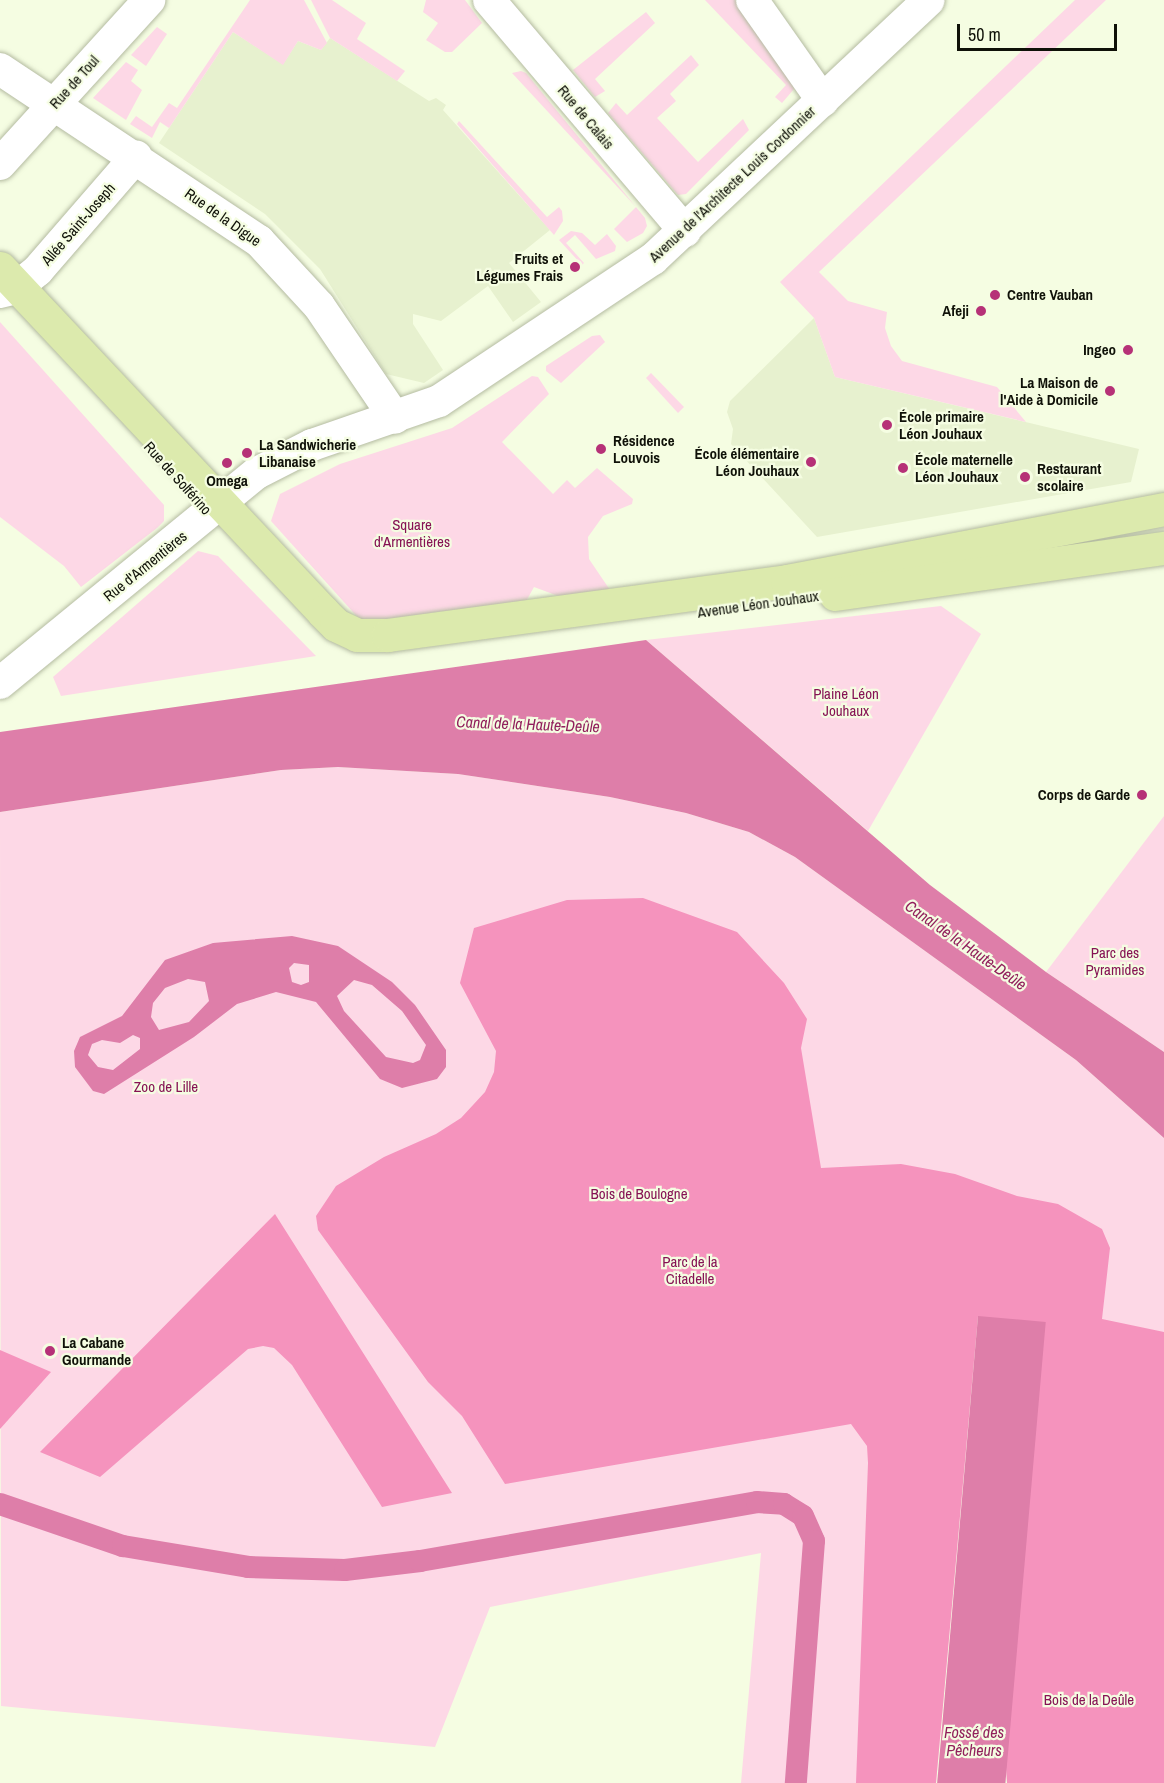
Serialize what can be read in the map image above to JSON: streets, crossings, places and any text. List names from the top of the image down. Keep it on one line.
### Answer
{"streets":{"main road":["Rue de Solférino","Avenue Léon Jouhaux"],"street":["Rue de Toul","Rue de Calais","Avenue de l'Architecte Louis Cordonnier","Rue de la Digue","Allée Saint-Joseph","Rue d'Armentières"]},"crossings":[["Rue de Toul","Rue de la Digue"],["Rue de Calais","Avenue de l'Architecte Louis Cordonnier"],["Avenue de l'Architecte Louis Cordonnier","Rue de la Digue"],["Avenue de l'Architecte Louis Cordonnier","Rue d'Armentières"],["Rue de la Digue","Allée Saint-Joseph"],["Rue de la Digue","Rue d'Armentières"],["Allée Saint-Joseph","Rue de Solférino"],["Rue de Solférino","Rue d'Armentières"],["Rue de Solférino","Avenue Léon Jouhaux"]],"water":["Canal de la Haute-Deûle","Fossé des Pêcheurs"],"parks":["Square d'Armentières","Plaine Léon Jouhaux","Parc des Pyramides","Zoo de Lille","Bois de Boulogne","Parc de la Citadelle","Bois de la Deûle"],"places":["Fruits et Légumes Frais","Centre Vauban","Afeji","Ingeo","La Maison de l'Aide à Domicile","École primaire Léon Jouhaux","Résidence Louvois","La Sandwicherie Libanaise","École élémentaire Léon Jouhaux","Omega","École maternelle Léon Jouhaux","Restaurant scolaire","Corps de Garde","La Cabane Gourmande"],"scale_bar":"50 m"}
